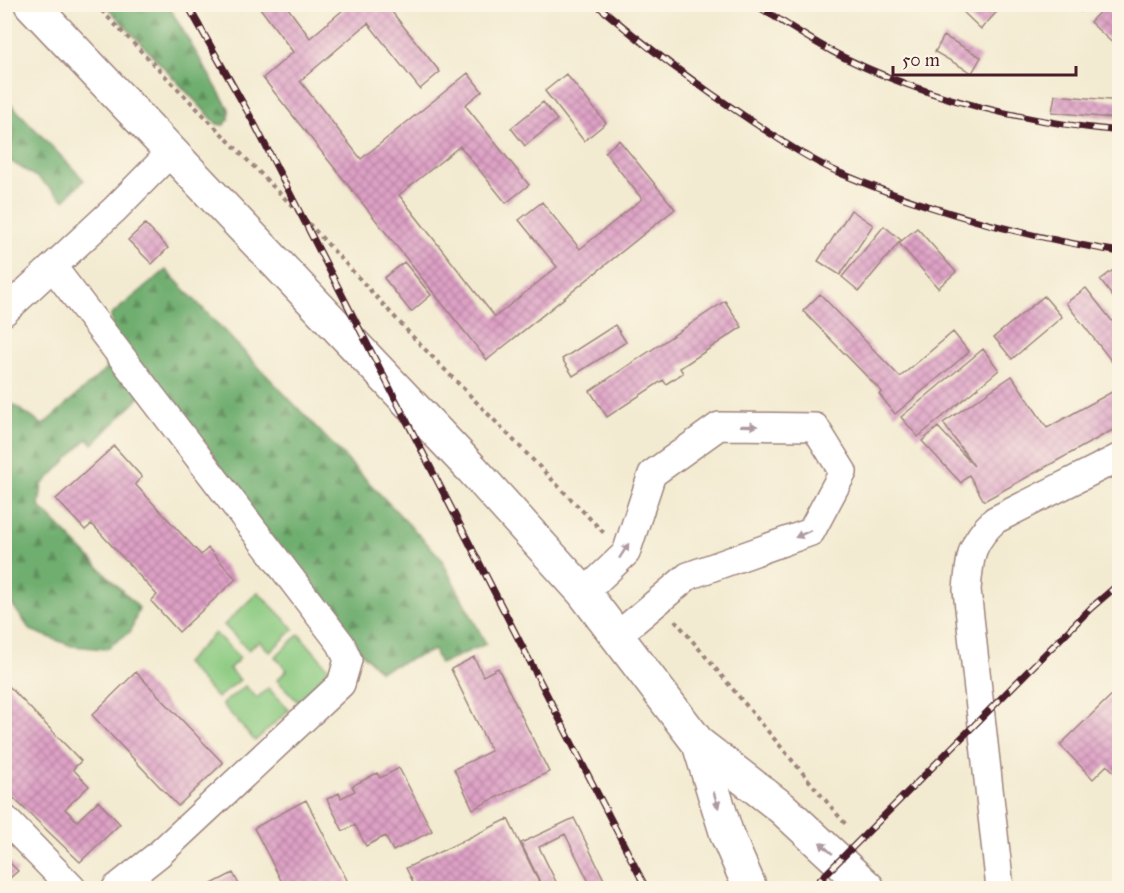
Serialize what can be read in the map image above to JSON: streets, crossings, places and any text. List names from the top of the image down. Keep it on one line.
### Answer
{"scale_bar":"50 m"}
